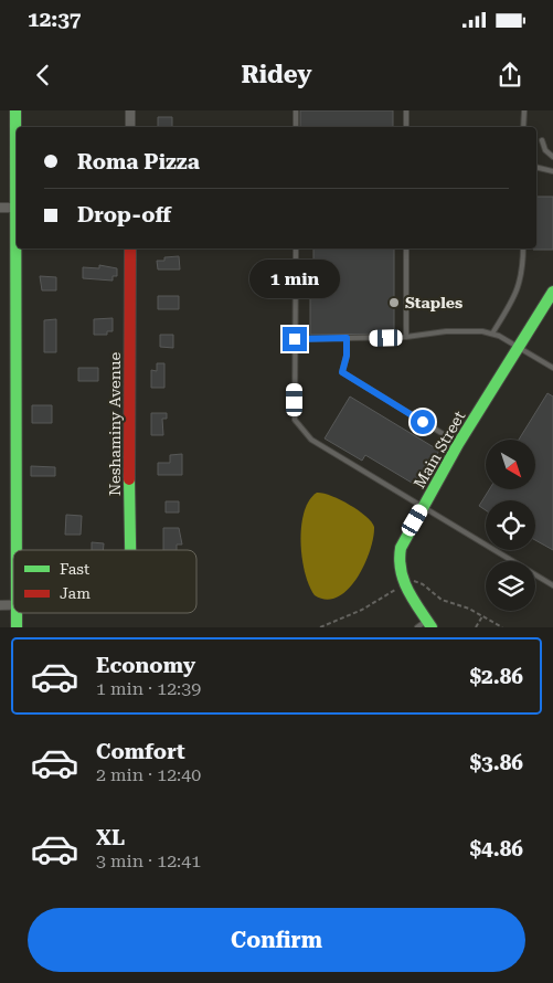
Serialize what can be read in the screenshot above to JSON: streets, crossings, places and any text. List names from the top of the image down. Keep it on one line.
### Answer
{"streets":{"street":["Neshaminy Avenue","Main Street"]},"places":["Staples"],"legend":["Fast","Jam"],"north":"bottom right","page":{"status":"12:37","header":"Ridey","banner":["Roma Pizza","Drop-off"],"bubble":"1 min","list":[{"name":"Economy","note":"1 min · 12:39","value":"$2.86"},{"name":"Comfort","note":"2 min · 12:40","value":"$3.86"},{"name":"XL","note":"3 min · 12:41","value":"$4.86"}],"buttons":"Confirm"}}
